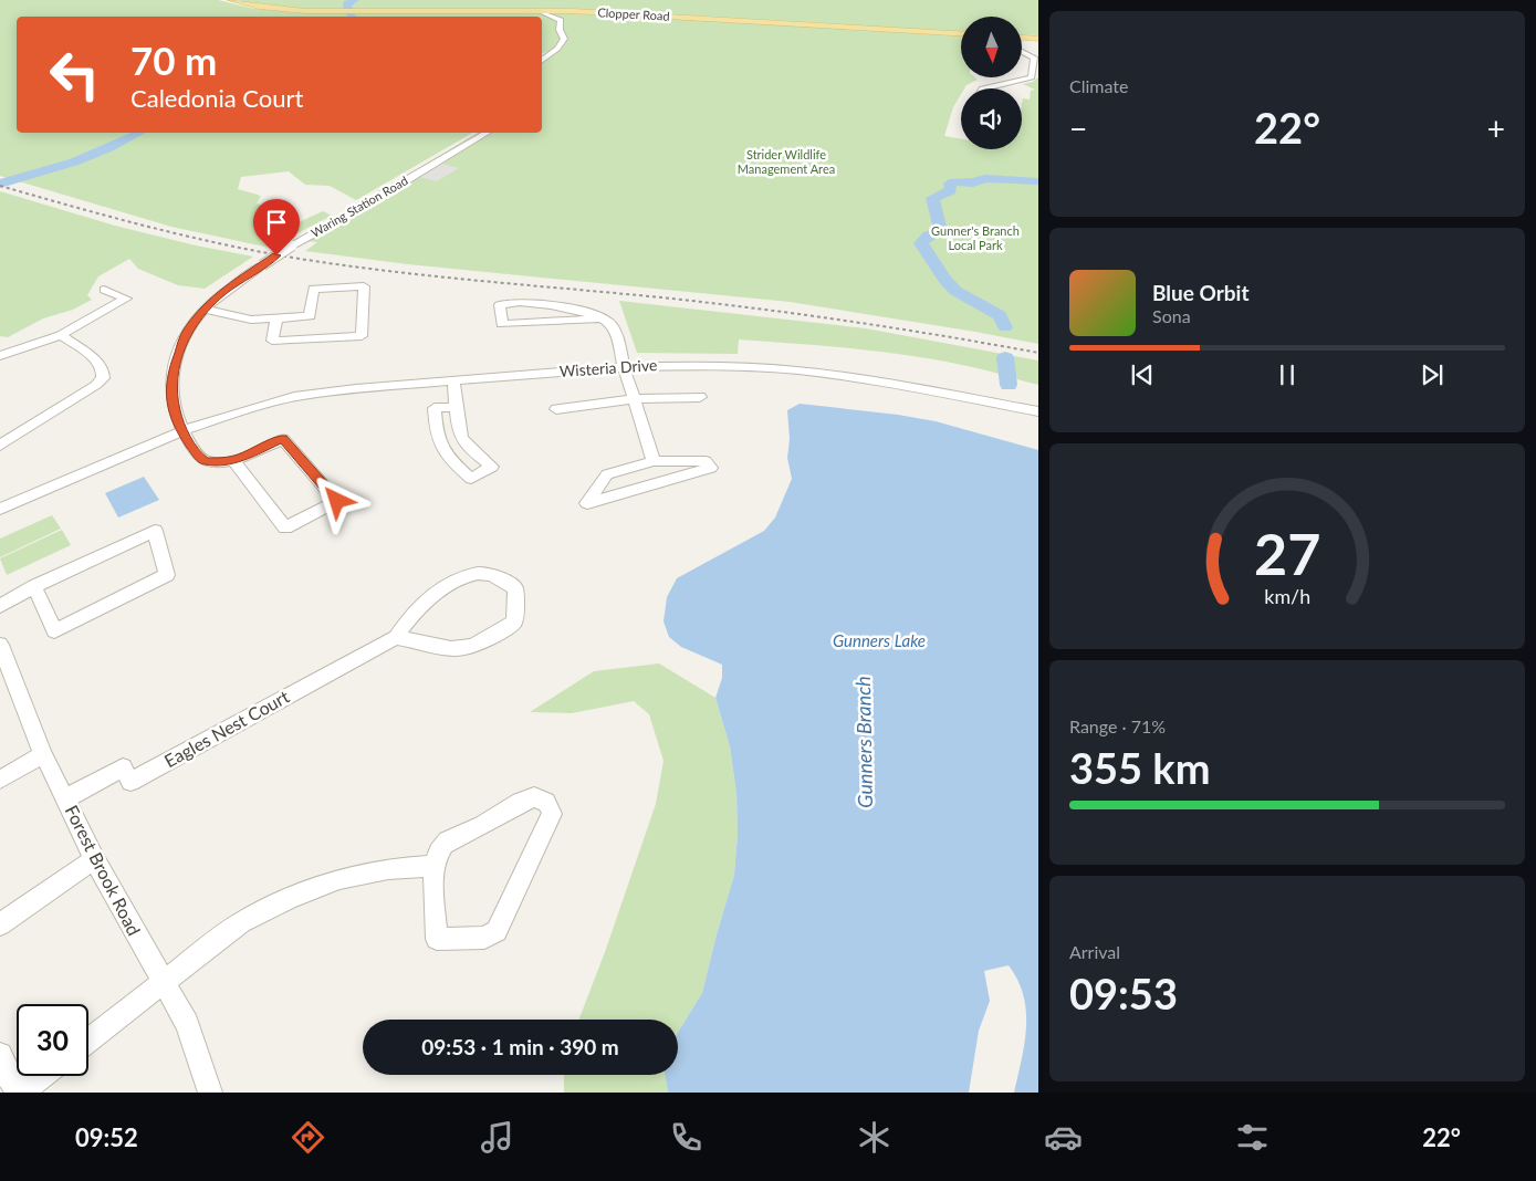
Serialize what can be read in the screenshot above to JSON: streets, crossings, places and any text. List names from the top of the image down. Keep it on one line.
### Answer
{"streets":{"main road":["Clopper Road"],"street":["Waring Station Road","Wisteria Drive","Eagles Nest Court","Forest Brook Road"]},"crossings":[["Waring Station Road","Wisteria Drive"],["Eagles Nest Court","Forest Brook Road"]],"water":["Gunners Lake","Gunners Branch"],"parks":["Strider Wildlife Management Area","Gunner's Branch Local Park"],"north":"bottom","page":{"tile":["Climate",["Range · 71%","355 km"],["Arrival","09:53"]],"turn":["70 m","Caledonia Court"],"heat":["−","22°","+"],"song":["Blue Orbit","Sona"],"limit":"30","trip":"09:53 · 1 min · 390 m","tabs":["09:52","22°"],"gauge":["27","km/h"]}}
